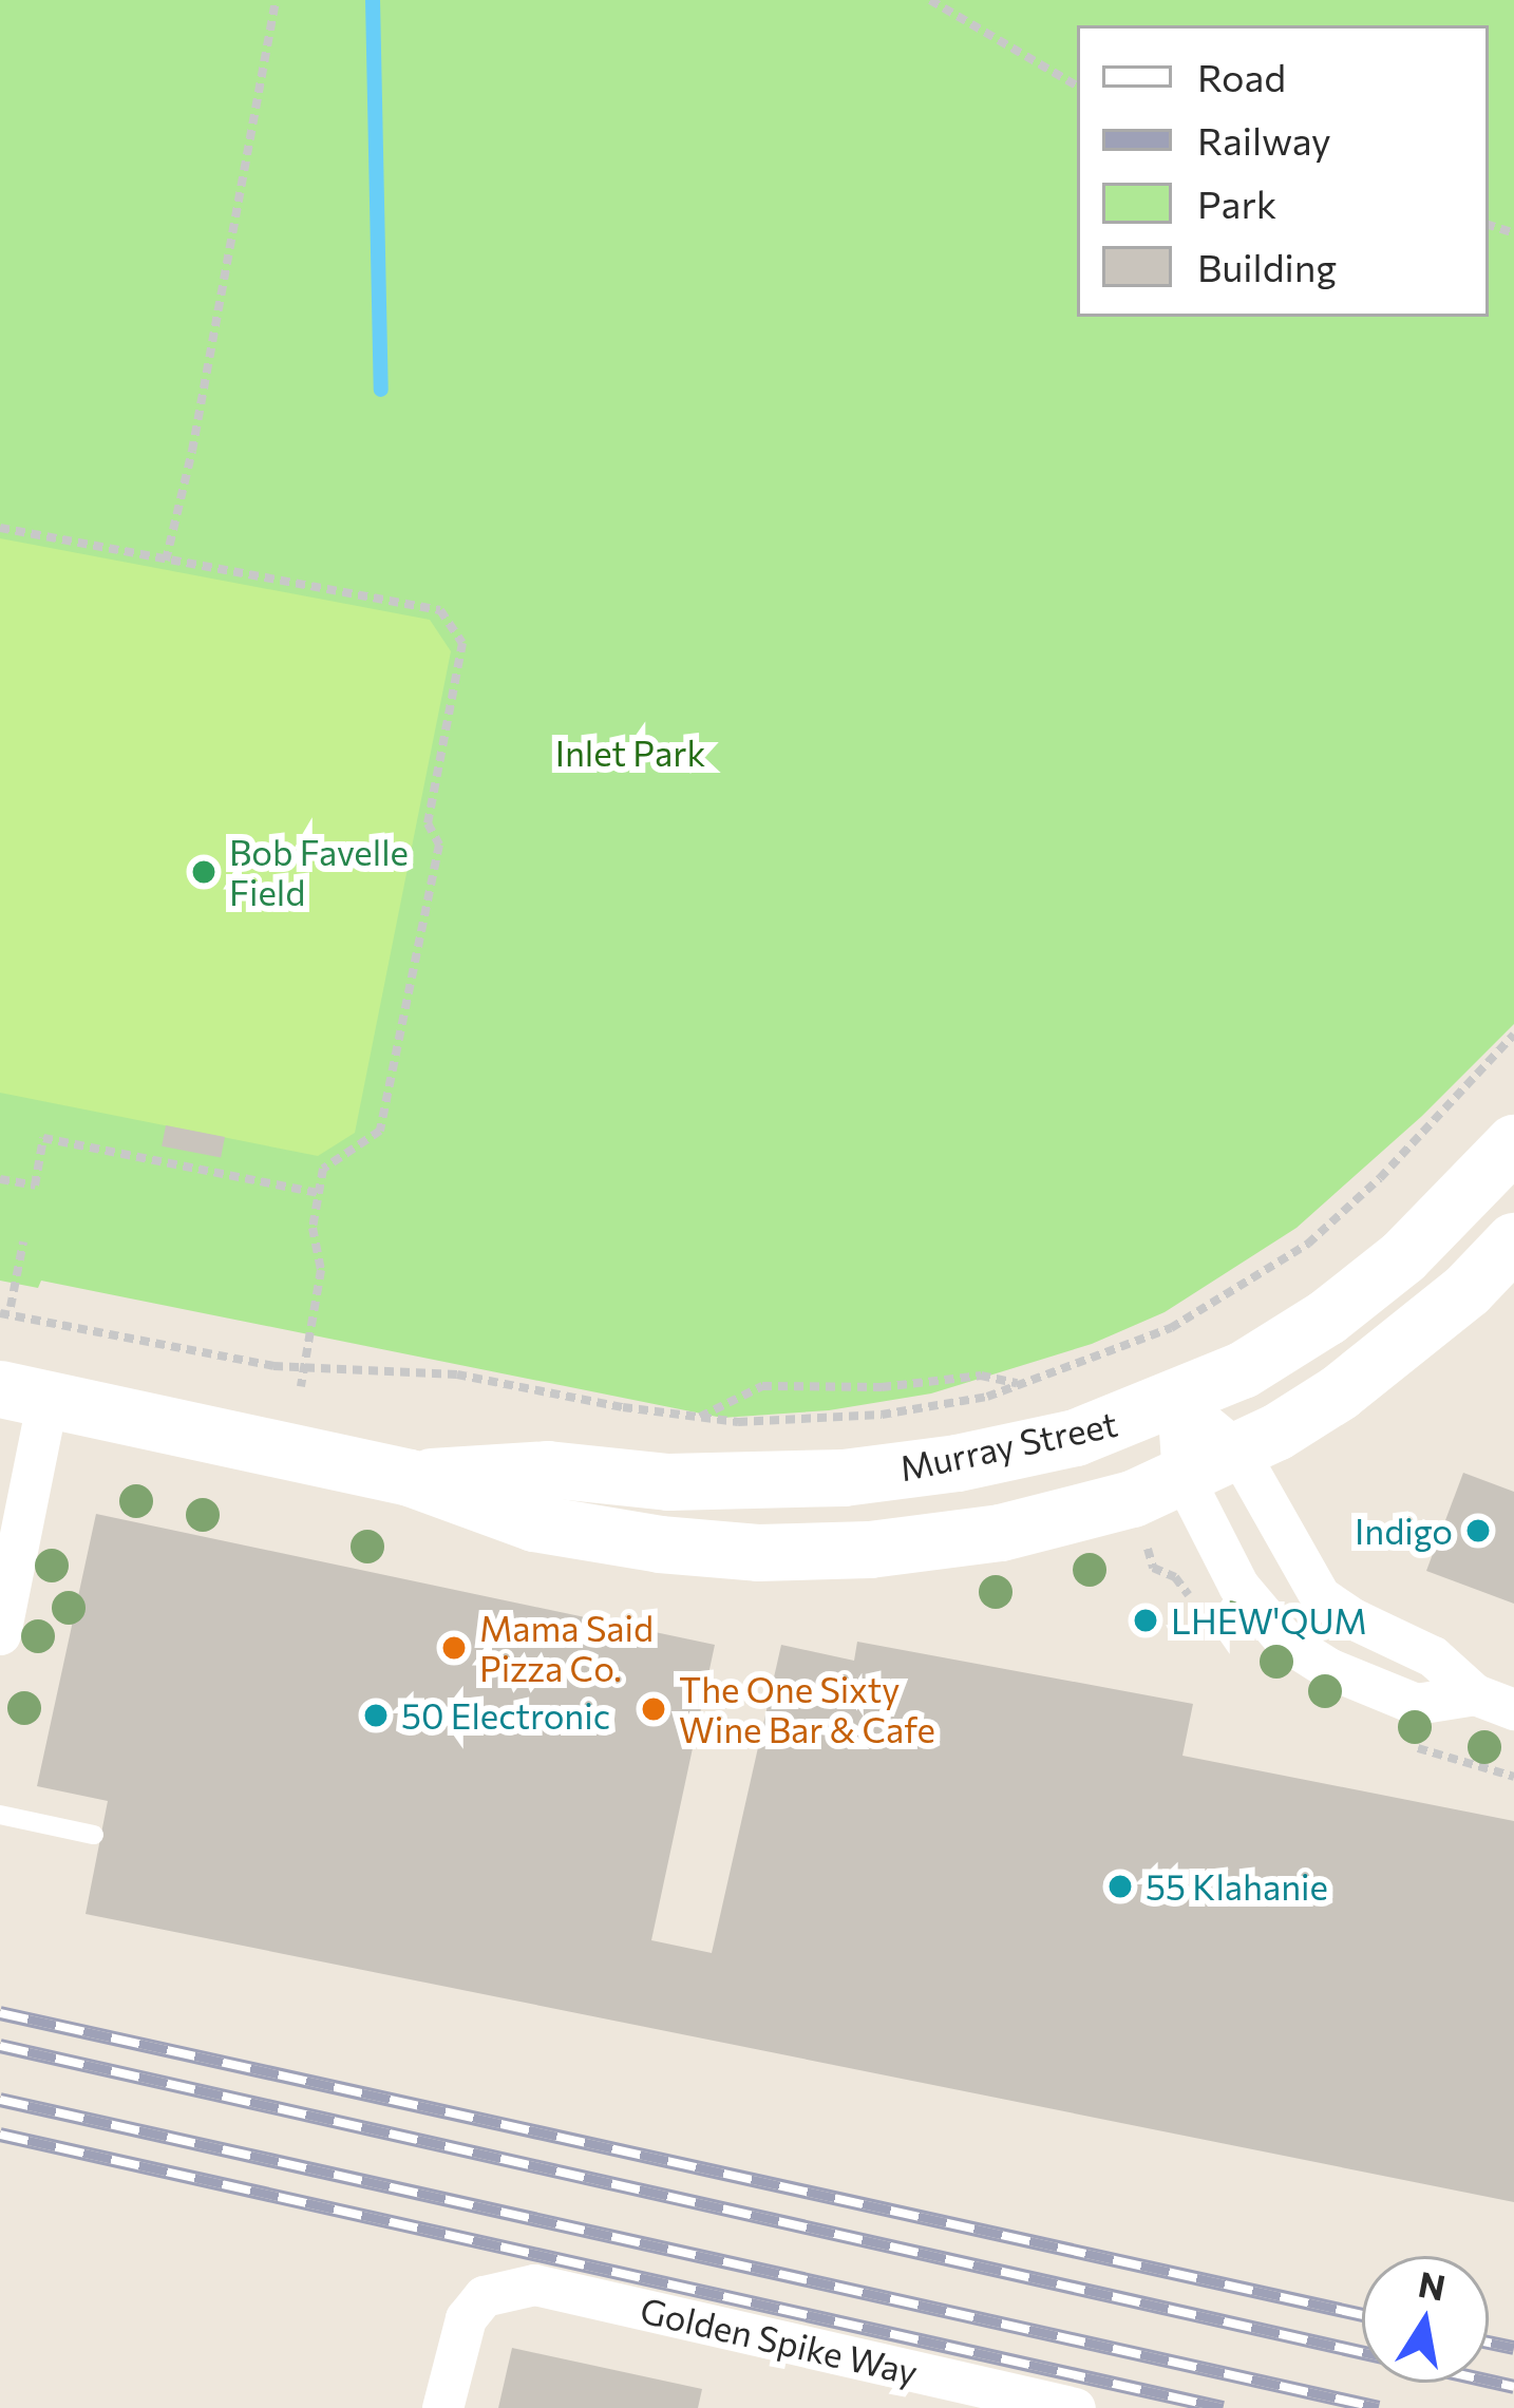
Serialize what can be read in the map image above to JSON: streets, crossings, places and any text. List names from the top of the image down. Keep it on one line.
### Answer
{"streets":{"main road":["Murray Street"],"street":["Golden Spike Way"]},"parks":["Inlet Park"],"places":["Bob Favelle Field","Indigo","LHEW'QUM","Mama Said Pizza Co.","The One Sixty Wine Bar & Cafe","50 Electronic","55 Klahanie"],"legend":["Road","Railway","Park","Building"],"north":"top"}
